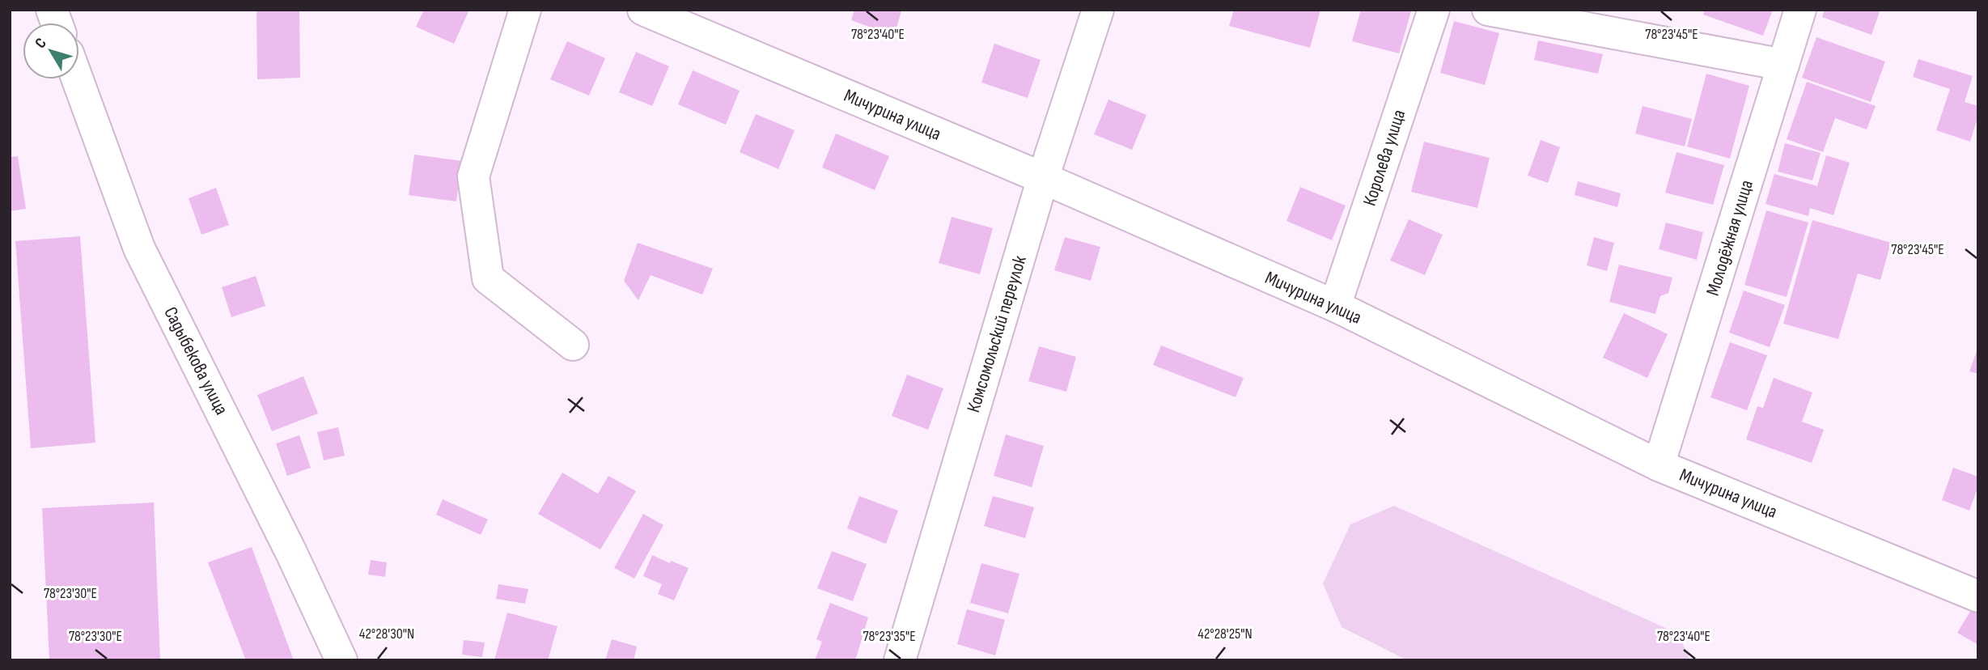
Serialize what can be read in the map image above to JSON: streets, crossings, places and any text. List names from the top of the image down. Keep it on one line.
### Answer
{"streets":{"street":["Мичурина улица","Королева улица","Молодёжная улица","Комсомольский переулок","Садыбекова улица"]},"crossings":[["Мичурина улица","Королева улица"],["Мичурина улица","Молодёжная улица"],["Мичурина улица","Комсомольский переулок"]],"north":"top left","coordinates":["78°23'45\"E","78°23'40\"E","78°23'30\"E","42°28'30\"N","42°28'25\"N","78°23'35\"E"]}
